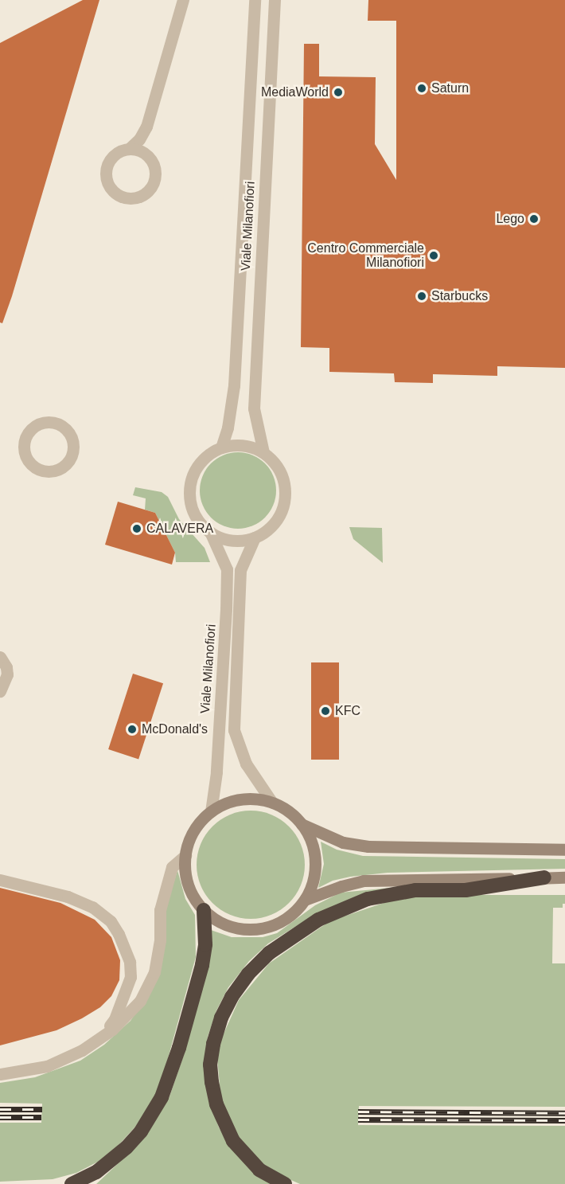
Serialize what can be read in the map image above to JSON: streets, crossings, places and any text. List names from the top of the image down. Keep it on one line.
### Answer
{"streets":{"main road":["Viale Milanofiori"]},"places":["Saturn","MediaWorld","Lego","Centro Commerciale Milanofiori","Starbucks","CALAVERA","KFC","McDonald's"]}
